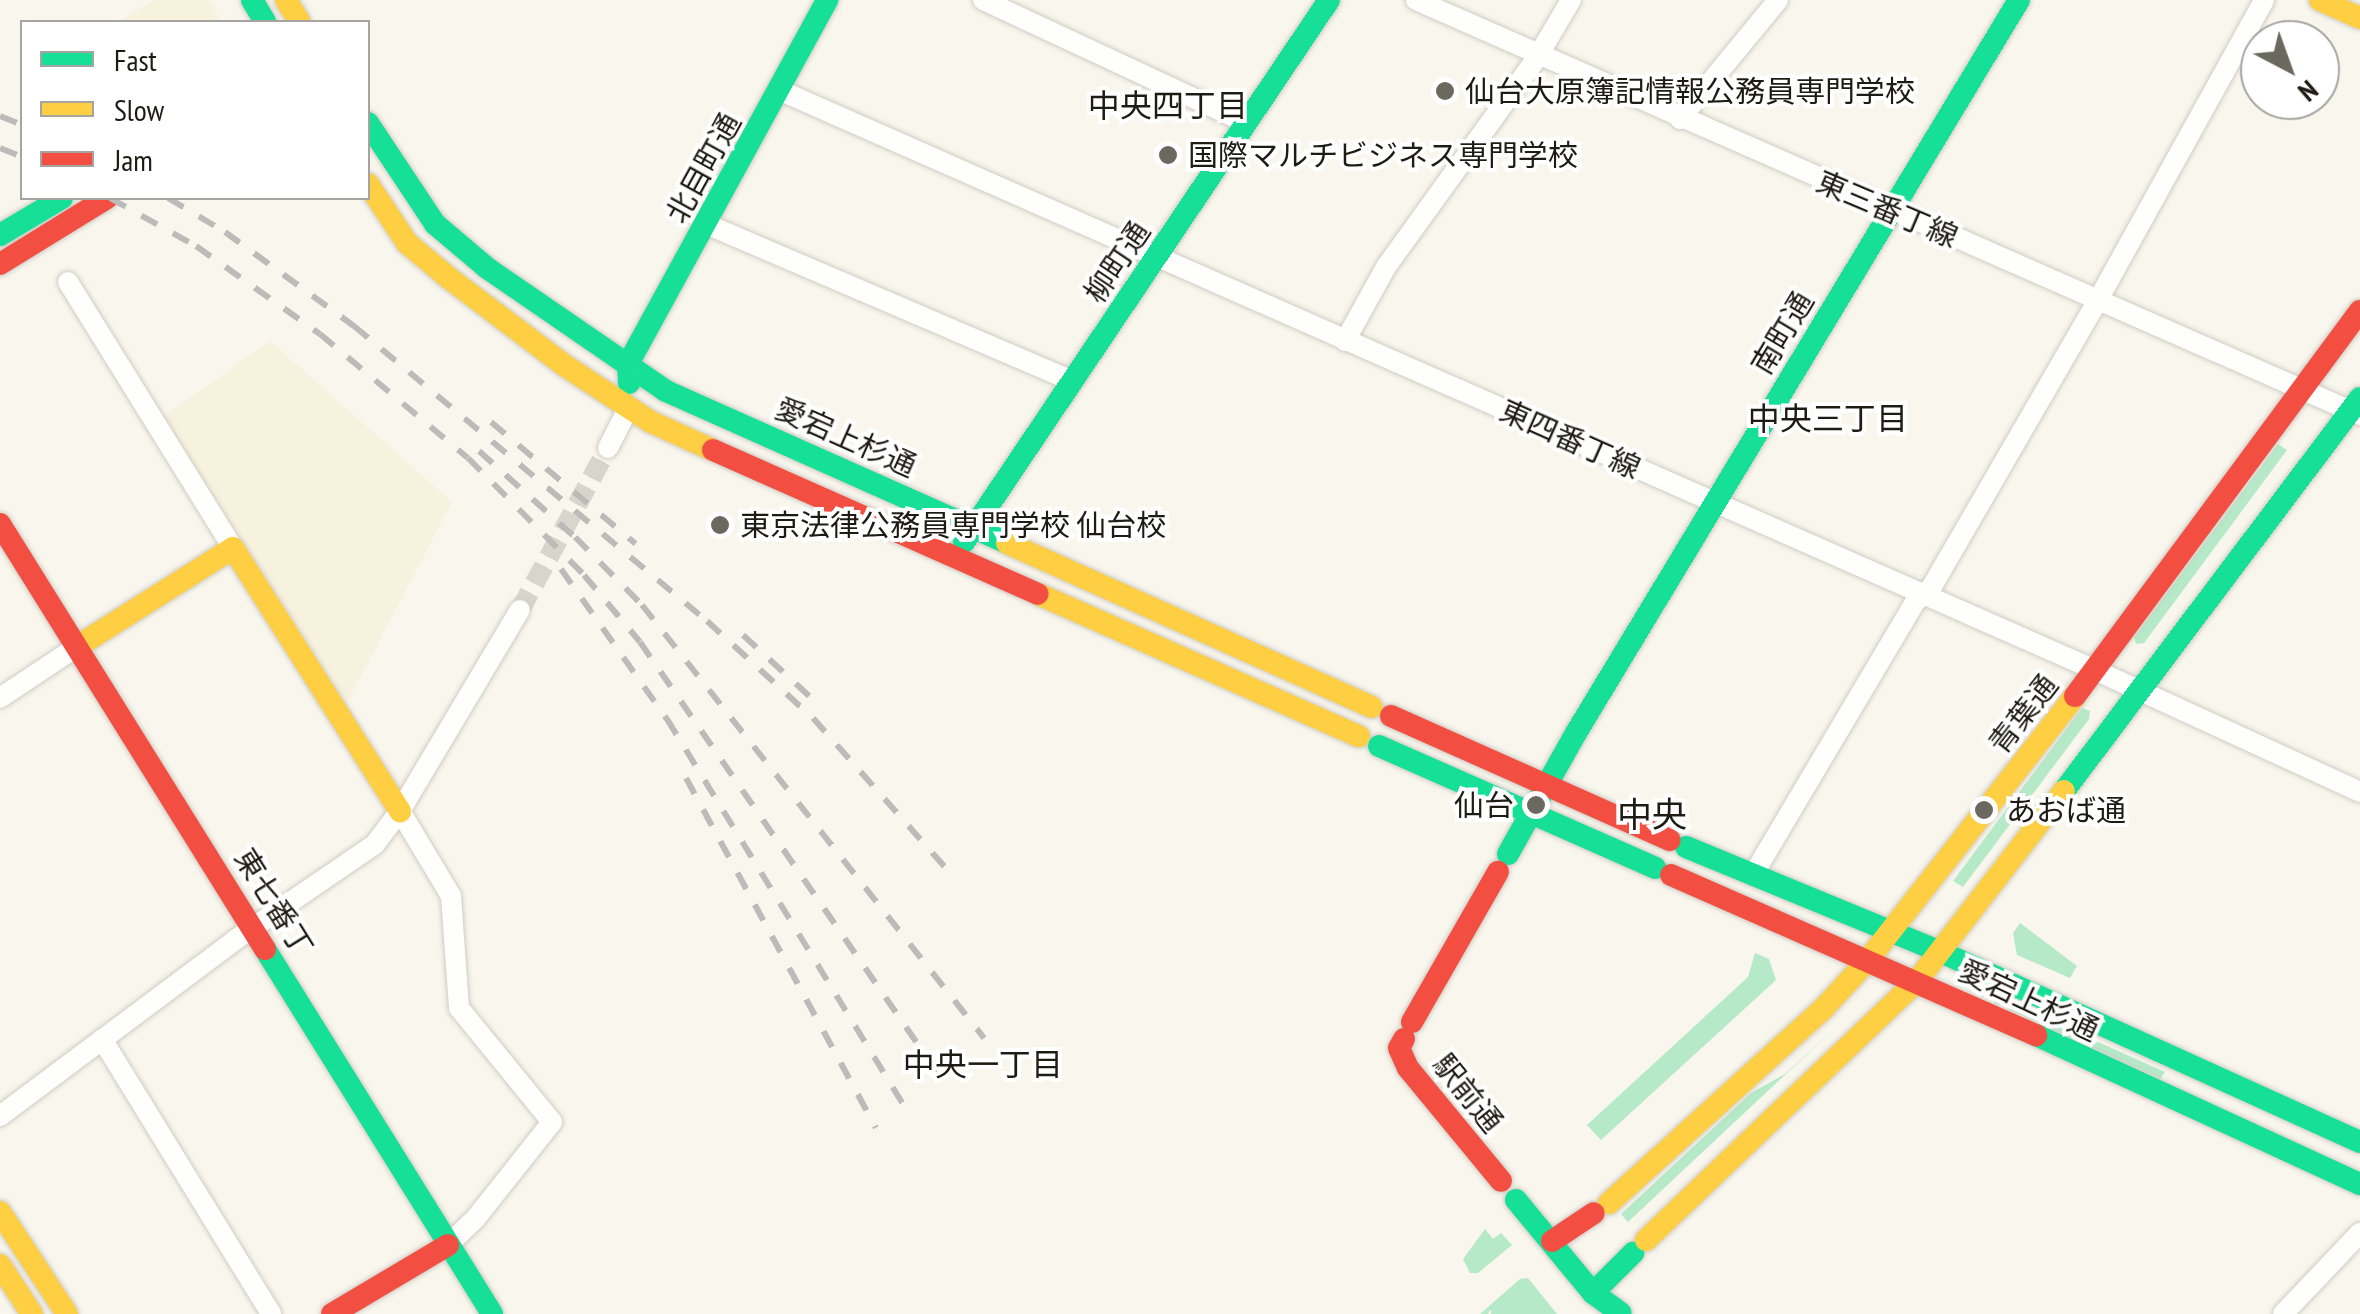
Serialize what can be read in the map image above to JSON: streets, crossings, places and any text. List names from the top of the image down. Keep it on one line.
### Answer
{"streets":{"main road":["北目町通","柳町通","南町通","愛宕上杉通","青葉通","東七番丁","駅前通"],"street":["東三番丁線","東四番丁線"]},"crossings":[["北目町通","愛宕上杉通"],["北目町通","東四番丁線"],["東三番丁線","南町通"],["東三番丁線","青葉通"],["柳町通","愛宕上杉通"],["柳町通","東四番丁線"],["南町通","愛宕上杉通"],["南町通","東四番丁線"],["南町通","駅前通"],["愛宕上杉通","青葉通"],["東四番丁線","青葉通"],["青葉通","駅前通"]],"districts":["中央四丁目","中央三丁目","中央","中央一丁目"],"places":["仙台大原簿記情報公務員専門学校","国際マルチビジネス専門学校","東京法律公務員専門学校 仙台校","仙台","あおば通"],"legend":["Fast","Slow","Jam"],"north":"bottom right"}
